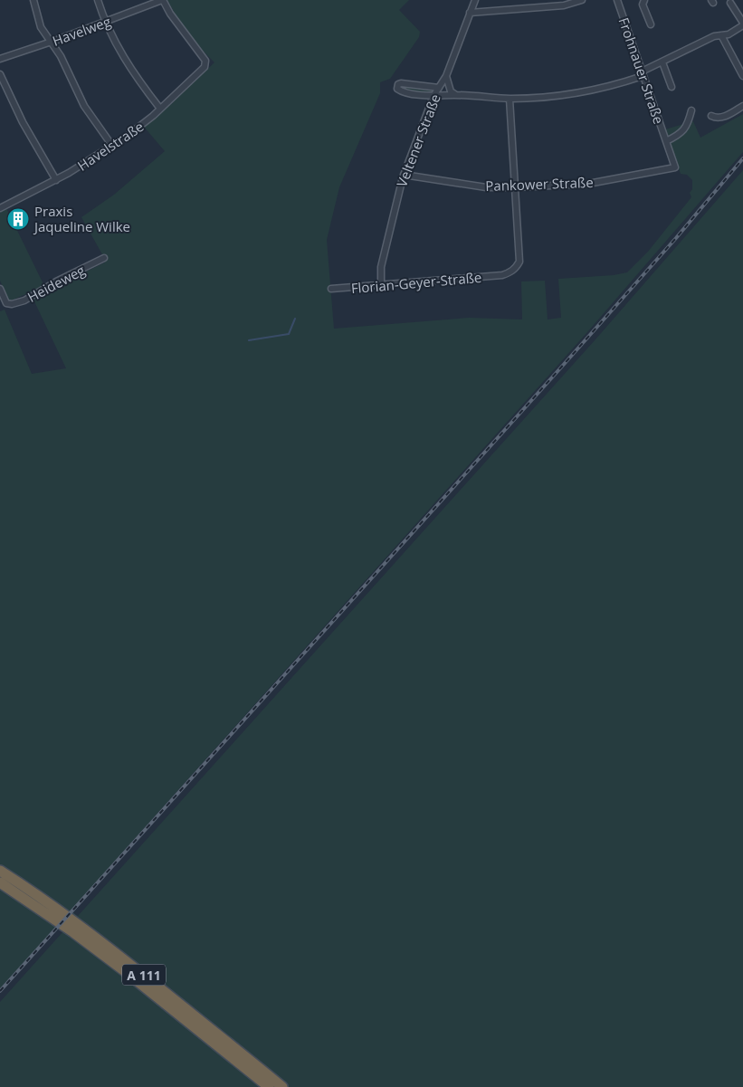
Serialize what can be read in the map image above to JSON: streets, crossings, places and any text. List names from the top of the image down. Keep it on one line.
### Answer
{"streets":{"highway":["A 111"],"street":["Havelweg","Frohnauer Straße","Veltener Straße","Havelstraße","Pankower Straße","Florian-Geyer-Straße","Heideweg"]},"crossings":[["Havelweg","Havelstraße"],["Frohnauer Straße","Pankower Straße"],["Veltener Straße","Pankower Straße"],["Veltener Straße","Florian-Geyer-Straße"],["Pankower Straße","Florian-Geyer-Straße"]],"places":{"building":["Praxis Jaqueline Wilke"]}}
